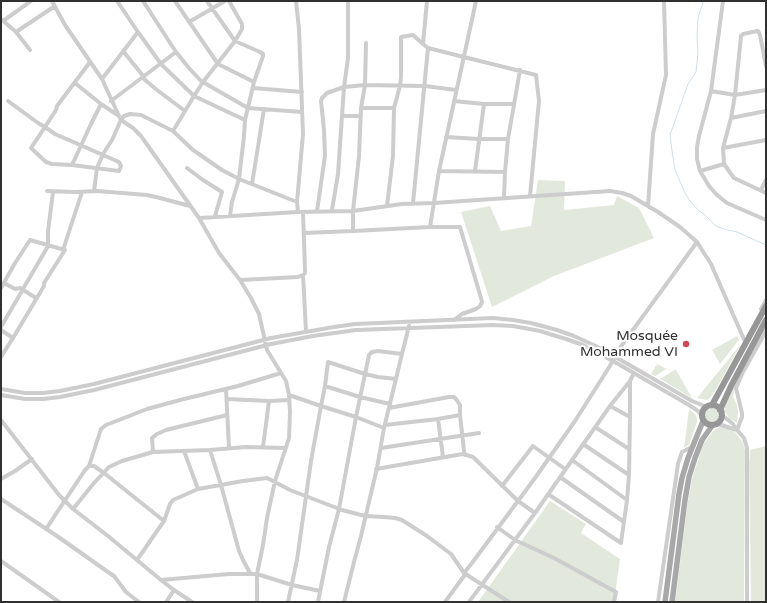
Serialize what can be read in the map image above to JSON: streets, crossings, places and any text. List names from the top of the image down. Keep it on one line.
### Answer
{"places":["Mosquée Mohammed VI"]}
